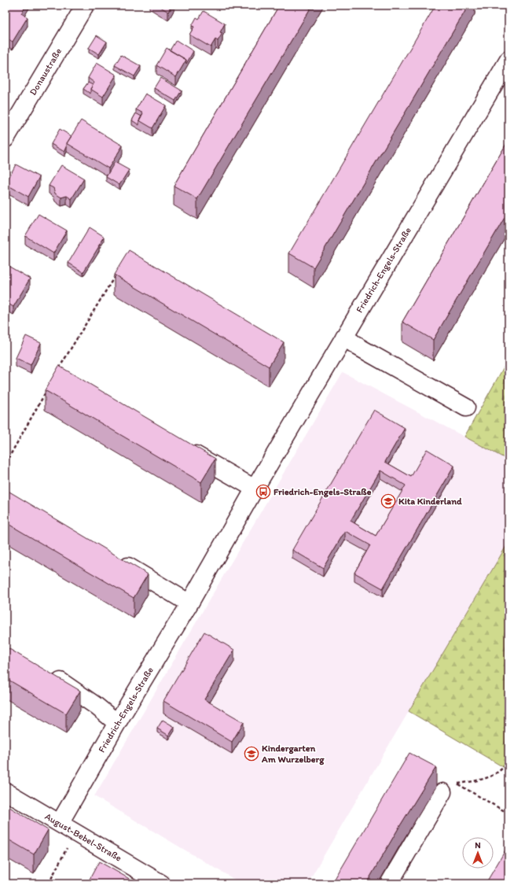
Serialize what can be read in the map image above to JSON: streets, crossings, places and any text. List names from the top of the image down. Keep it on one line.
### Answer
{"streets":{"street":["Donaustraße","Friedrich-Engels-Straße","August-Bebel-Straße"]},"crossings":[["Friedrich-Engels-Straße","August-Bebel-Straße"]],"places":{"bus stop":["Friedrich-Engels-Straße"],"school or university":["Kita Kinderland","Kindergarten Am Wurzelberg"]},"north":"top"}
